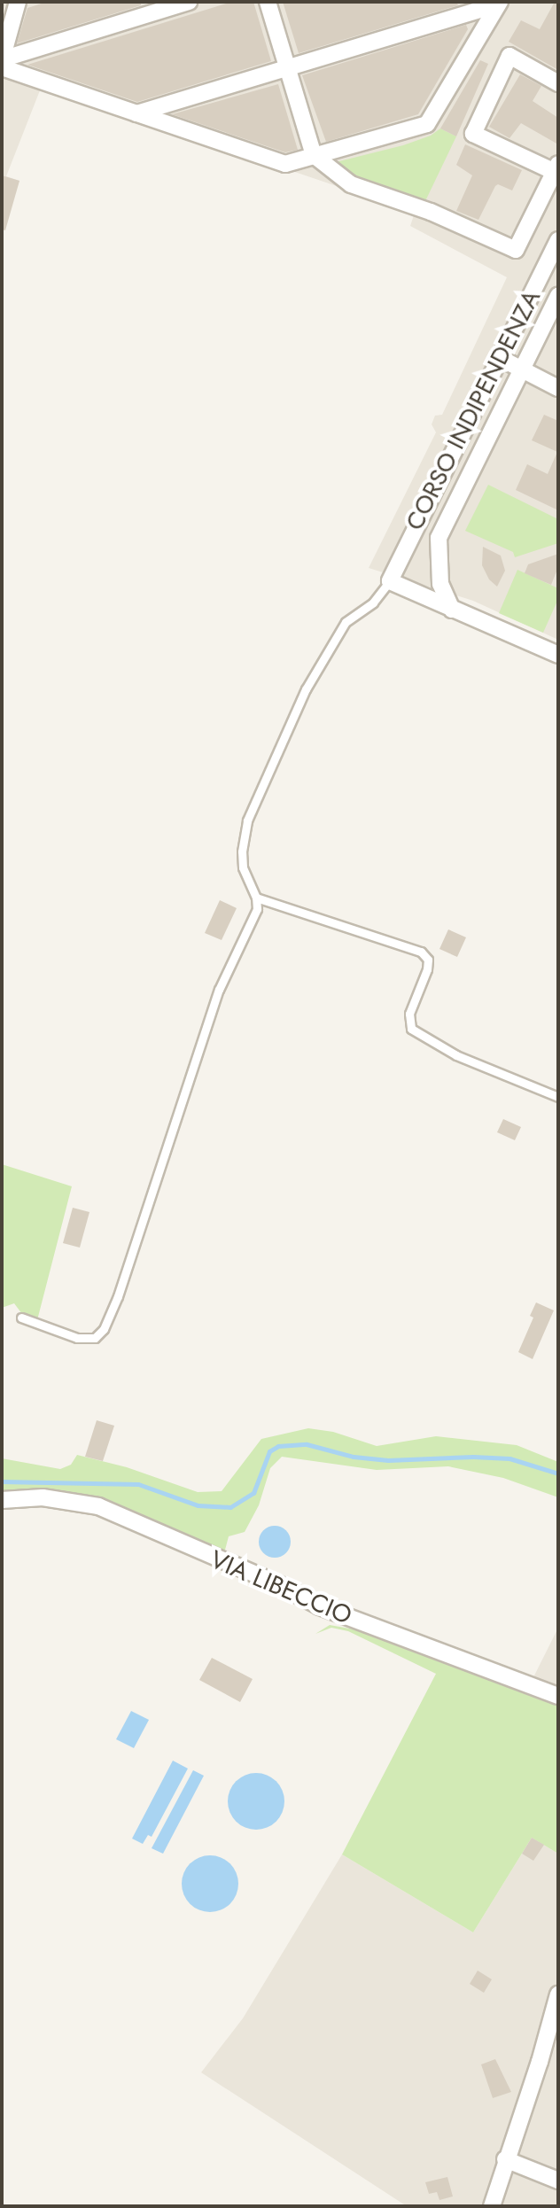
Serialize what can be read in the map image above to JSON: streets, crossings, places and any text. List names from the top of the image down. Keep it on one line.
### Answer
{"streets":{"street":["CORSO INDIPENDENZA","VIA LIBECCIO"]}}
